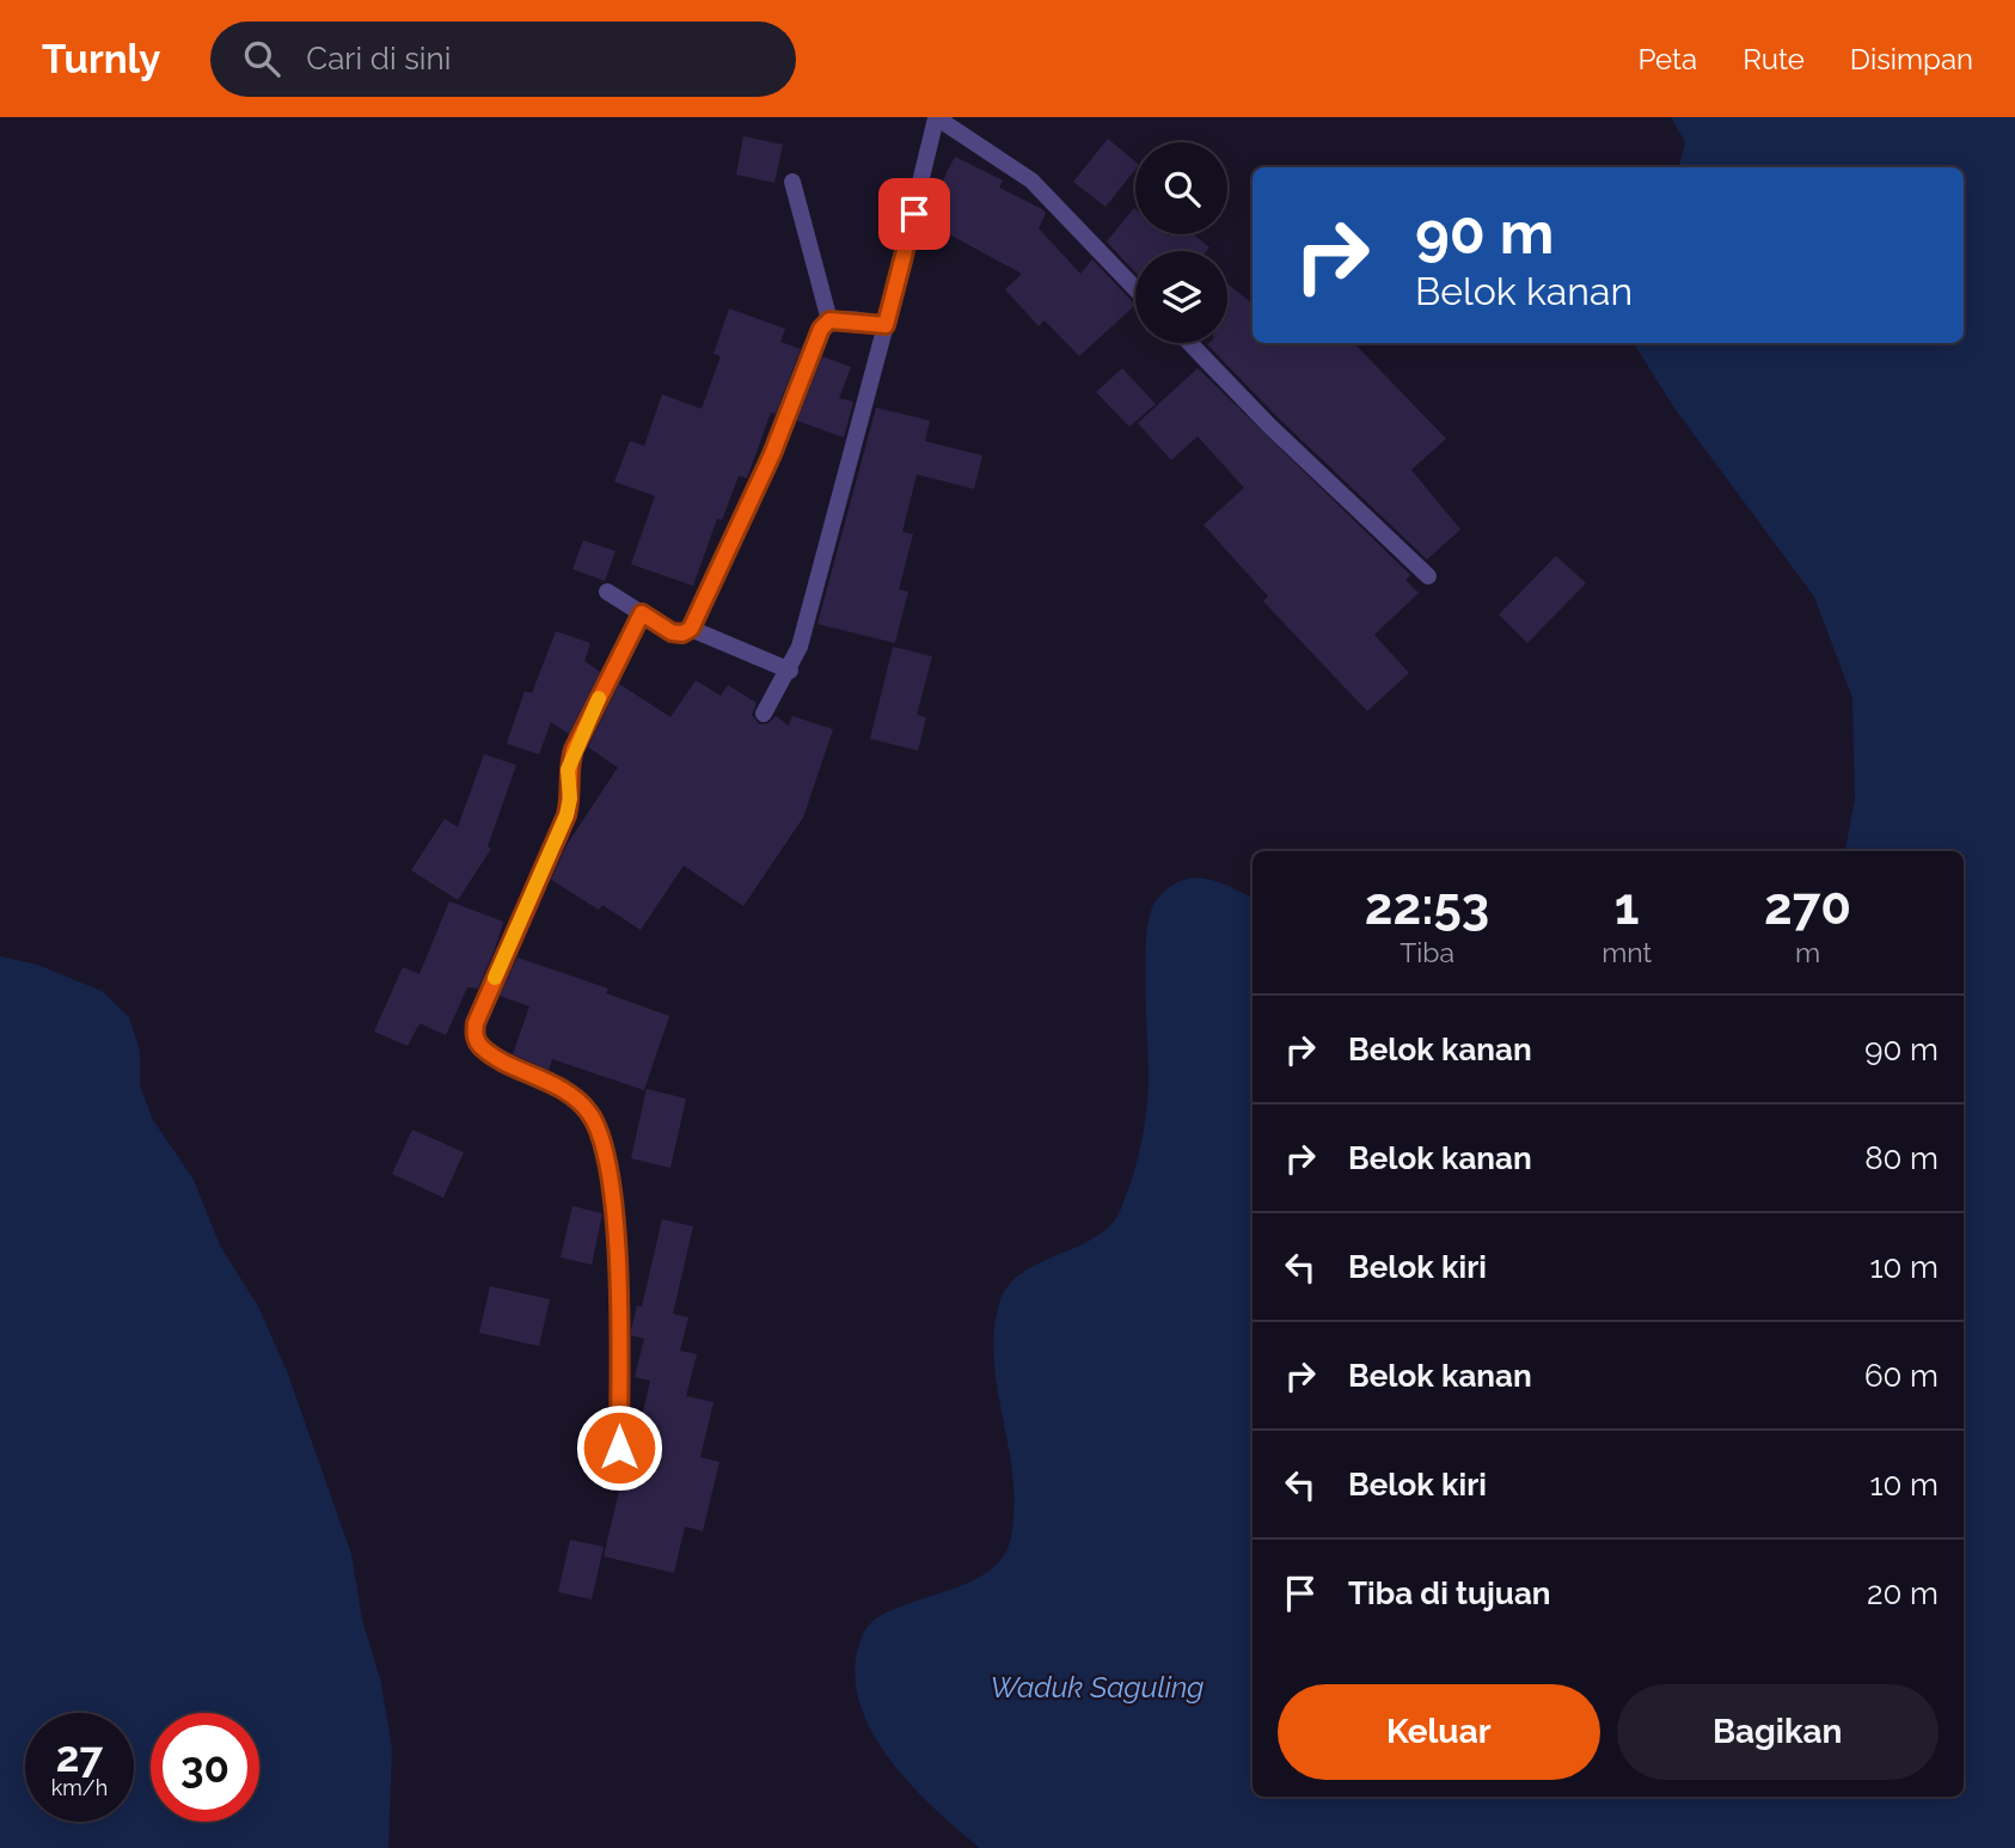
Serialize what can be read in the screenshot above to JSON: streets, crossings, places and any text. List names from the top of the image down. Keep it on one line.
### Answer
{"water":["Waduk Saguling"],"page":{"header":"Turnly","search":"Cari di sini","nav":["Peta","Rute","Disimpan"],"turn":["90 m","Belok kanan"],"eta":["22:53","Tiba","1","mnt","270","m"],"list":[{"name":"Belok kanan","value":"90 m"},{"name":"Belok kanan","value":"80 m"},{"name":"Belok kiri","value":"10 m"},{"name":"Belok kanan","value":"60 m"},{"name":"Belok kiri","value":"10 m"},{"name":"Tiba di tujuan","value":"20 m"}],"buttons":["Keluar","Bagikan"],"speed":"27 km/h","limit":"30"}}
